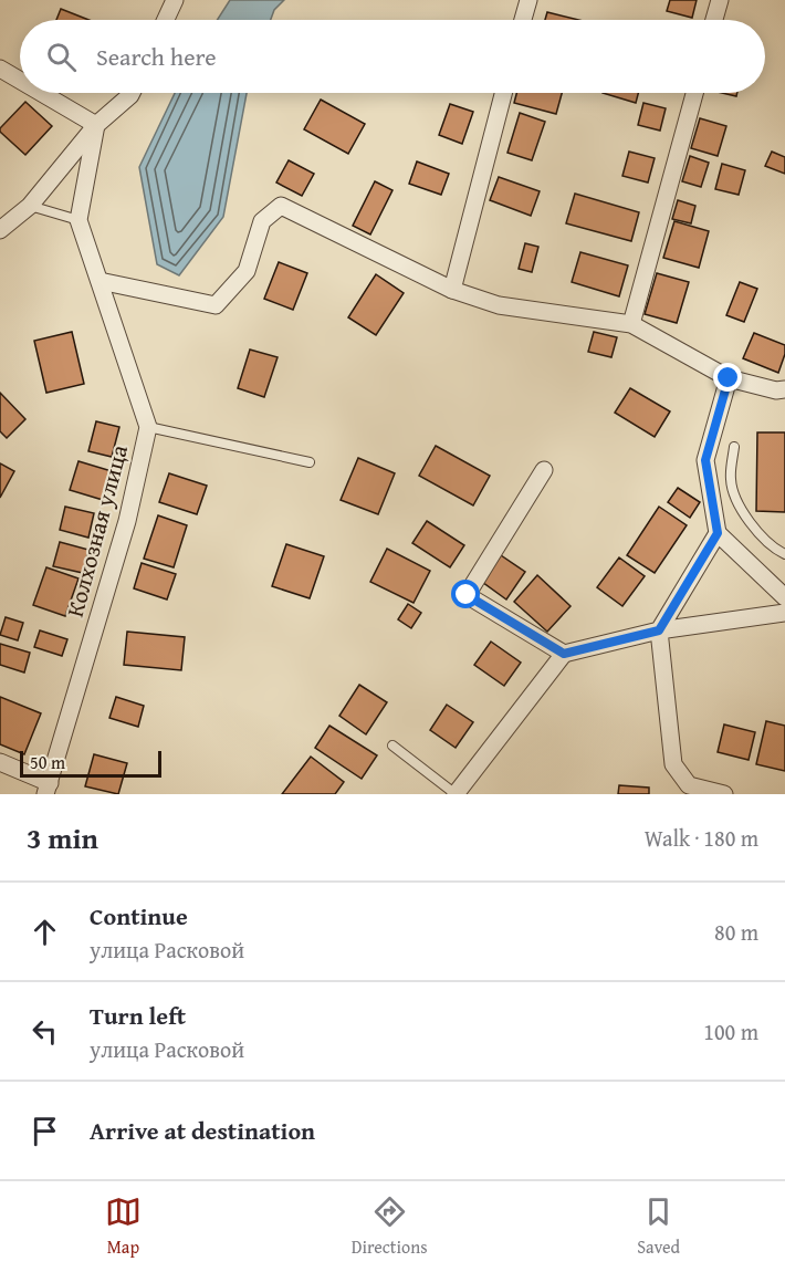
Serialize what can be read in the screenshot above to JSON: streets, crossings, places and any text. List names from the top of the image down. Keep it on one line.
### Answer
{"streets":{"street":["Колхозная улица"]},"scale_bar":"50 m","page":{"search":"Search here","scale":"50 m","heading":["3 min","Walk · 180 m"],"list":[["Continue","улица Расковой","80 m"],["Turn left","улица Расковой","100 m"],"Arrive at destination"],"nav":["Map","Directions","Saved"]}}
